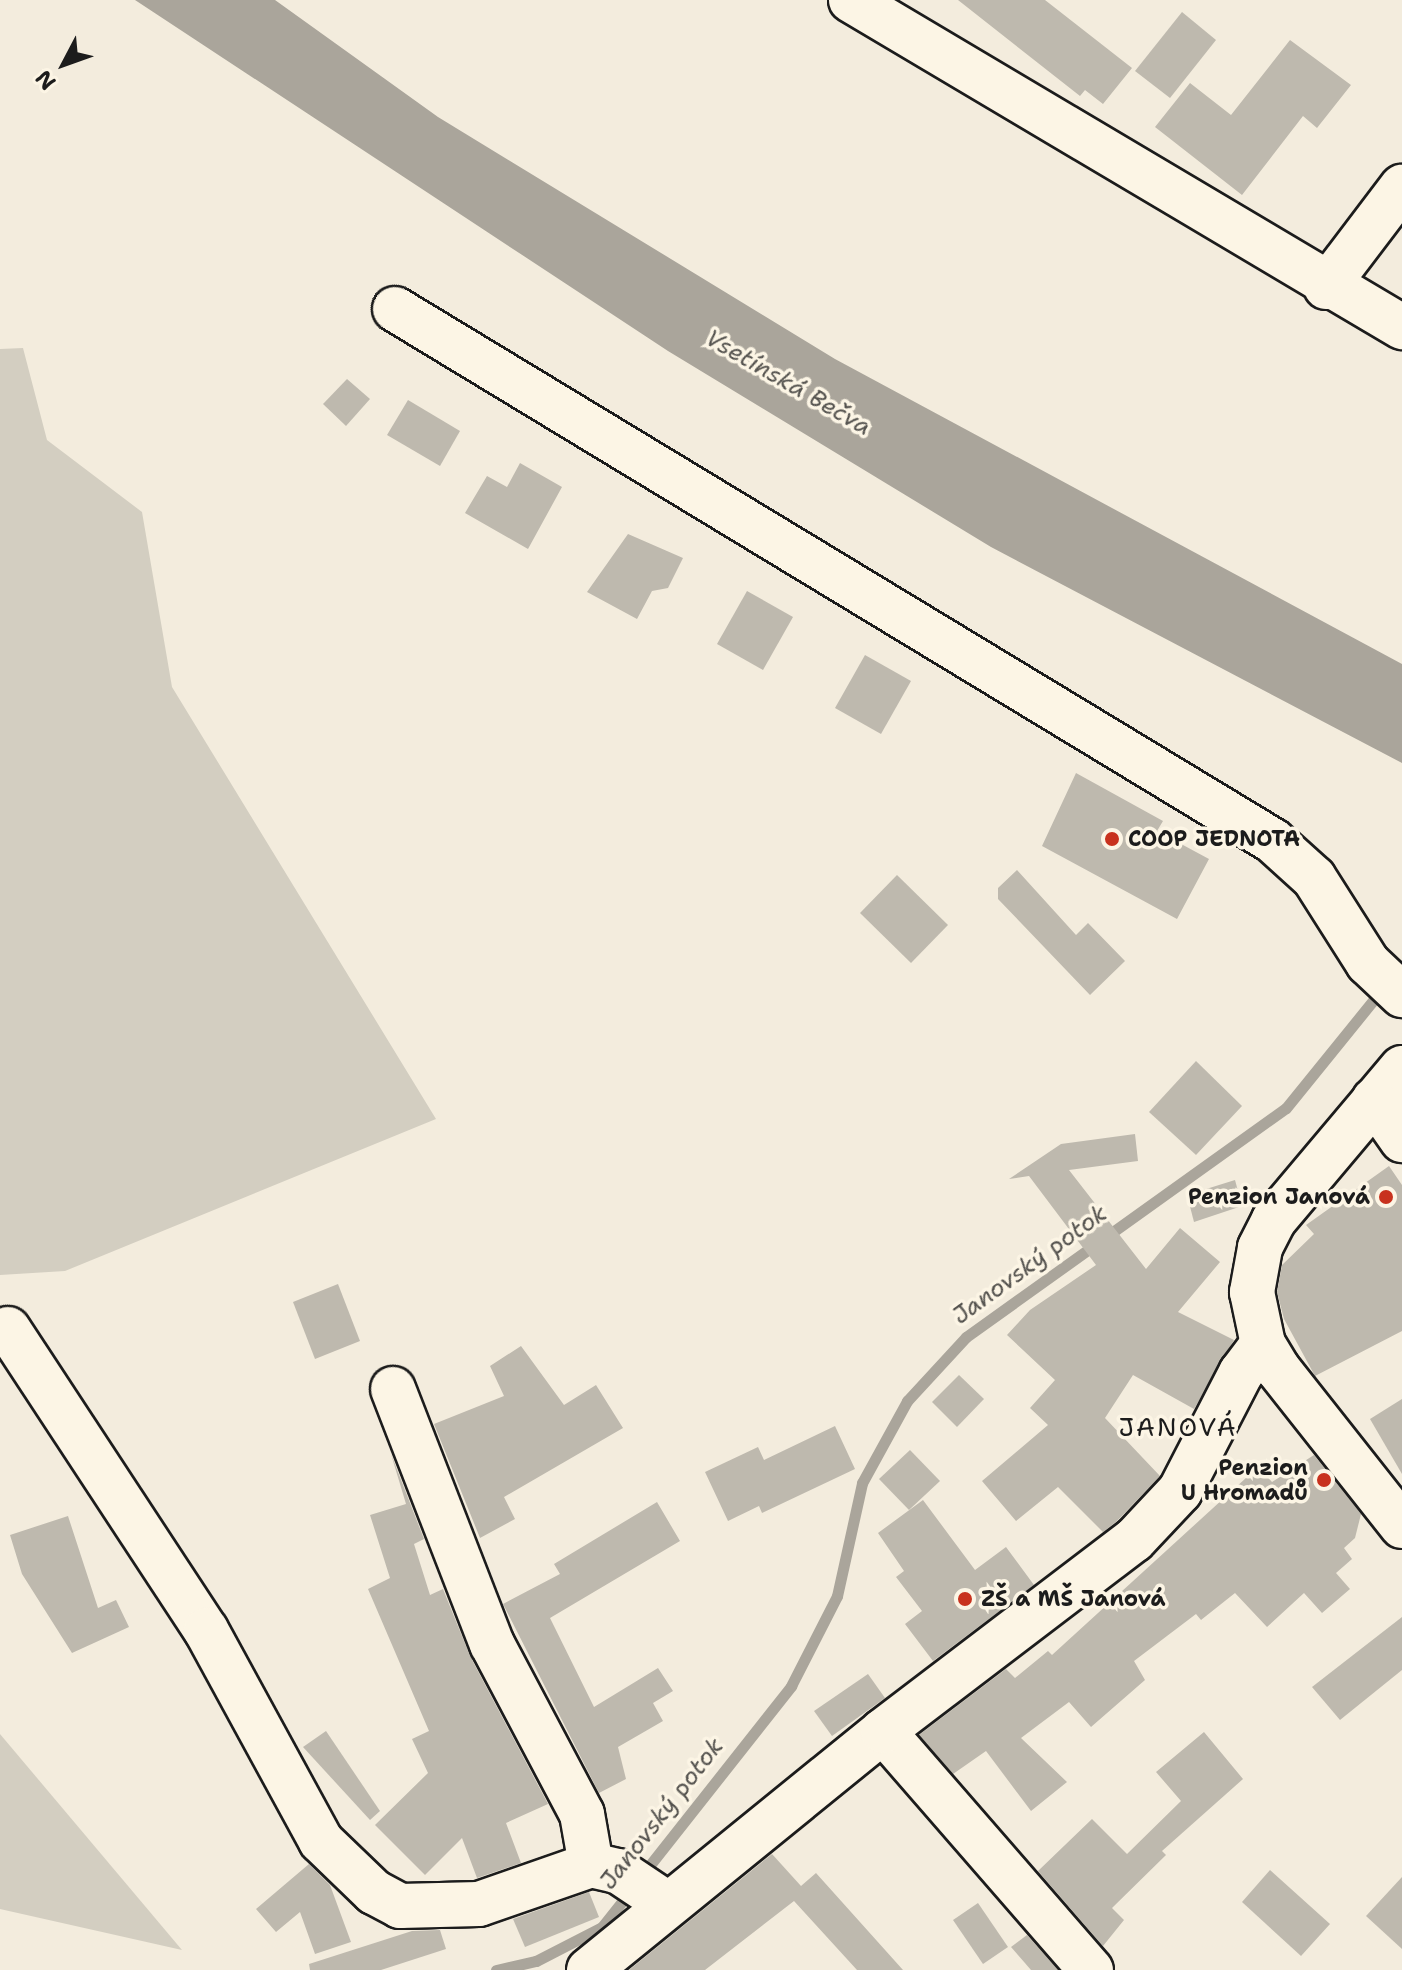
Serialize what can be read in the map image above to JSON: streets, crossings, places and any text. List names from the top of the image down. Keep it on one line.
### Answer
{"districts":["JANOVÁ"],"water":["Vsetínská Bečva","Janovský potok"],"places":["COOP JEDNOTA","Penzion Janová","Penzion U Hromadů","ZŠ a MŠ Janová"],"north":"bottom left"}
